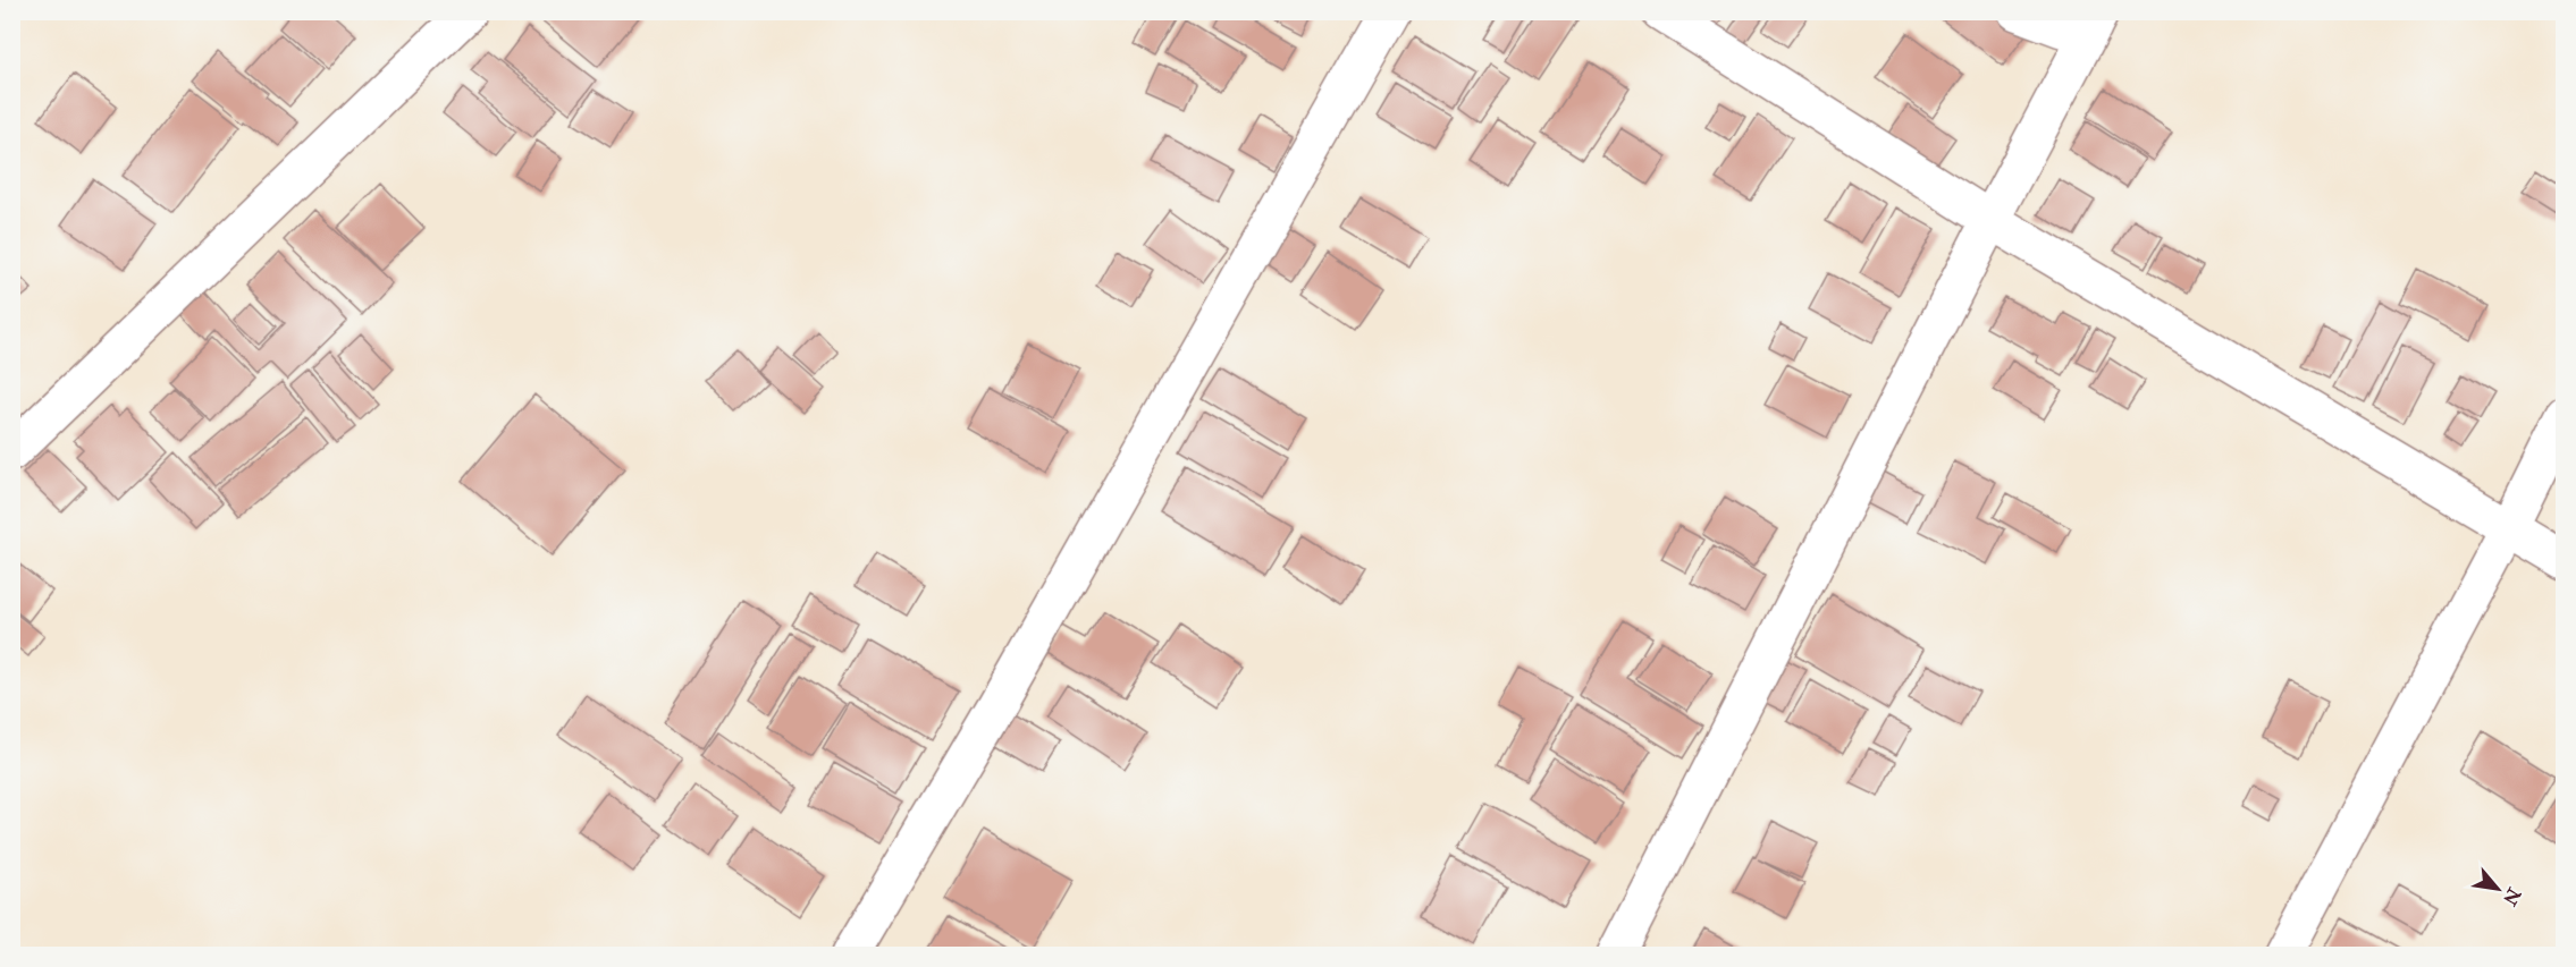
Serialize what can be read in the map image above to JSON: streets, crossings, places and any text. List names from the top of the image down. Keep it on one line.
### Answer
{"north":"bottom right"}
